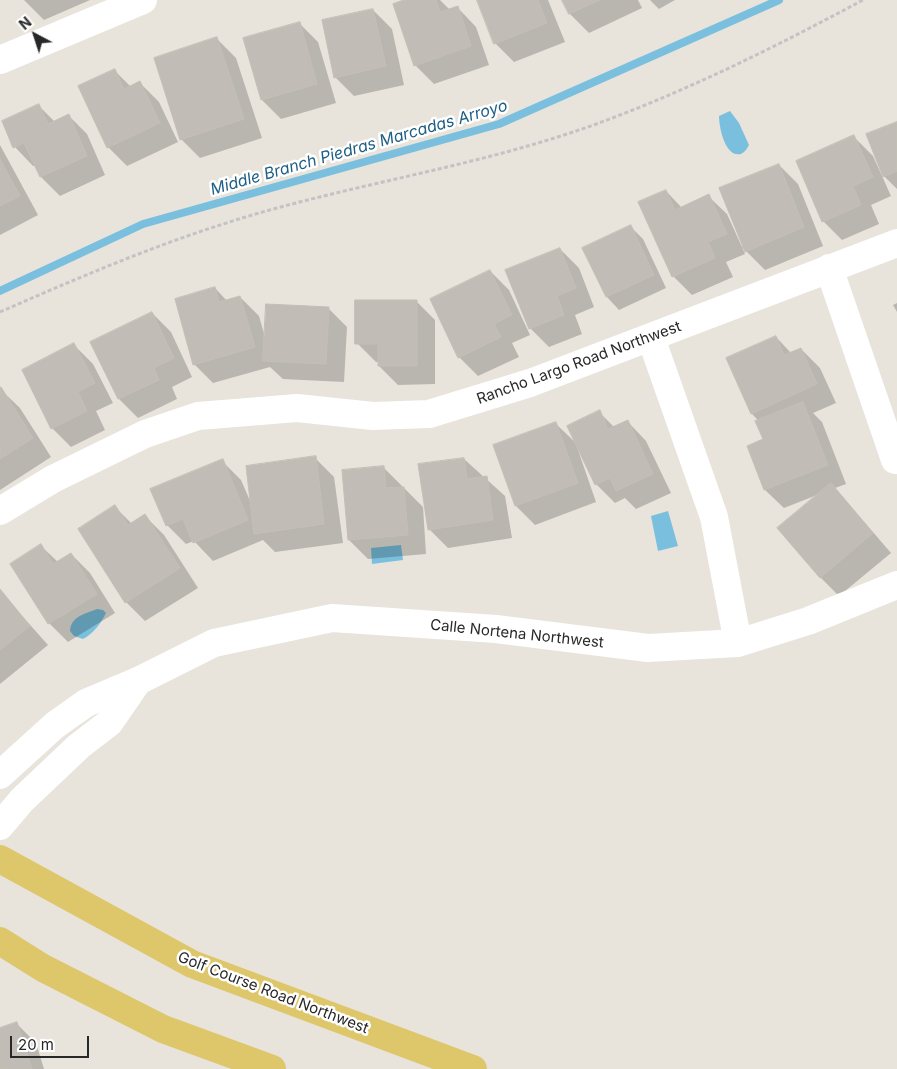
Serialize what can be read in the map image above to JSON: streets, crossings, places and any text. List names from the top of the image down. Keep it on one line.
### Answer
{"streets":{"main road":["Golf Course Road Northwest"],"street":["Rancho Largo Road Northwest","Calle Nortena Northwest"]},"water":["Middle Branch Piedras Marcadas Arroyo"],"scale_bar":"20 m","north":"top left"}
